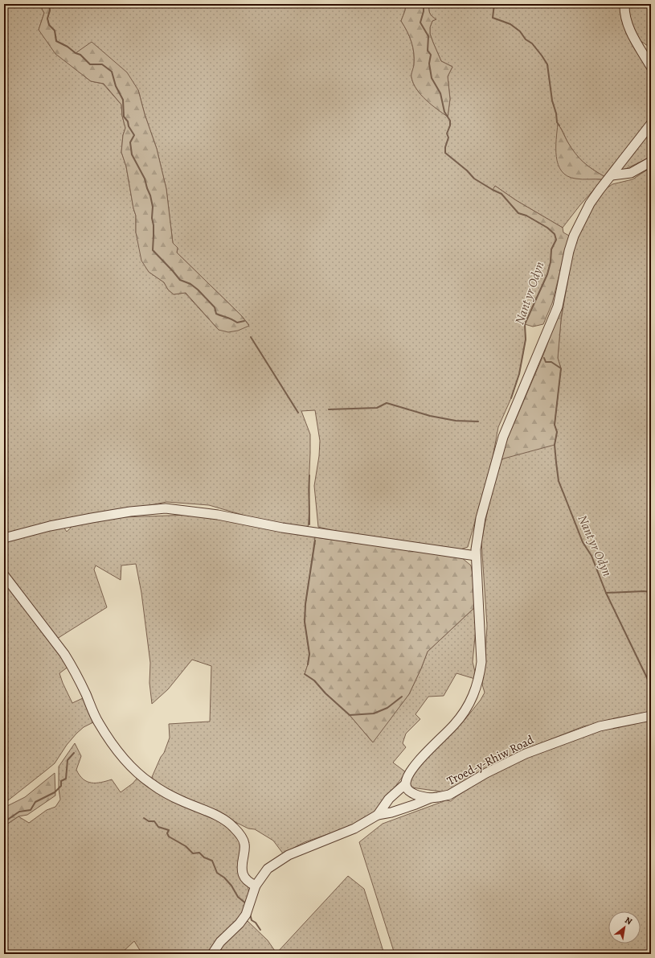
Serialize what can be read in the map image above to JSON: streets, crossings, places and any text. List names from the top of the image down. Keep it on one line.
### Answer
{"streets":{"street":["Troed-y-Rhiw Road"]},"water":["Nant yr Odyn"],"north":"top right"}
